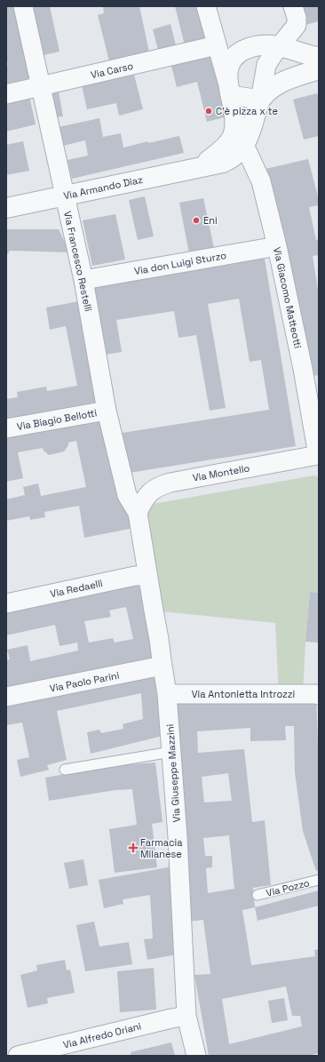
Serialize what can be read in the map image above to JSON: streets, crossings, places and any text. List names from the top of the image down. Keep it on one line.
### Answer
{"streets":{"street":["Via Carso","Via Armando Diaz","Via Francesco Restelli","Via don Luigi Sturzo","Via Giacomo Matteotti","Via Biagio Bellotti","Via Montello","Via Redaelli","Via Paolo Parini","Via Antonietta Introzzi","Via Giuseppe Mazzini","Via Alfredo Oriani"],"lane":["Via Pozzo"]},"crossings":[["Via Carso","Via Francesco Restelli"],["Via Armando Diaz","Via Francesco Restelli"],["Via Armando Diaz","Via Giacomo Matteotti"],["Via Francesco Restelli","Via don Luigi Sturzo"],["Via Francesco Restelli","Via Biagio Bellotti"],["Via Francesco Restelli","Via Giuseppe Mazzini"],["Via don Luigi Sturzo","Via Giacomo Matteotti"],["Via Giacomo Matteotti","Via Montello"],["Via Montello","Via Giuseppe Mazzini"],["Via Redaelli","Via Giuseppe Mazzini"],["Via Paolo Parini","Via Giuseppe Mazzini"],["Via Antonietta Introzzi","Via Giuseppe Mazzini"],["Via Giuseppe Mazzini","Via Alfredo Oriani"]],"places":{"other":["C'è pizza x te","Eni"],"health":["Farmacia Milanese"]}}
